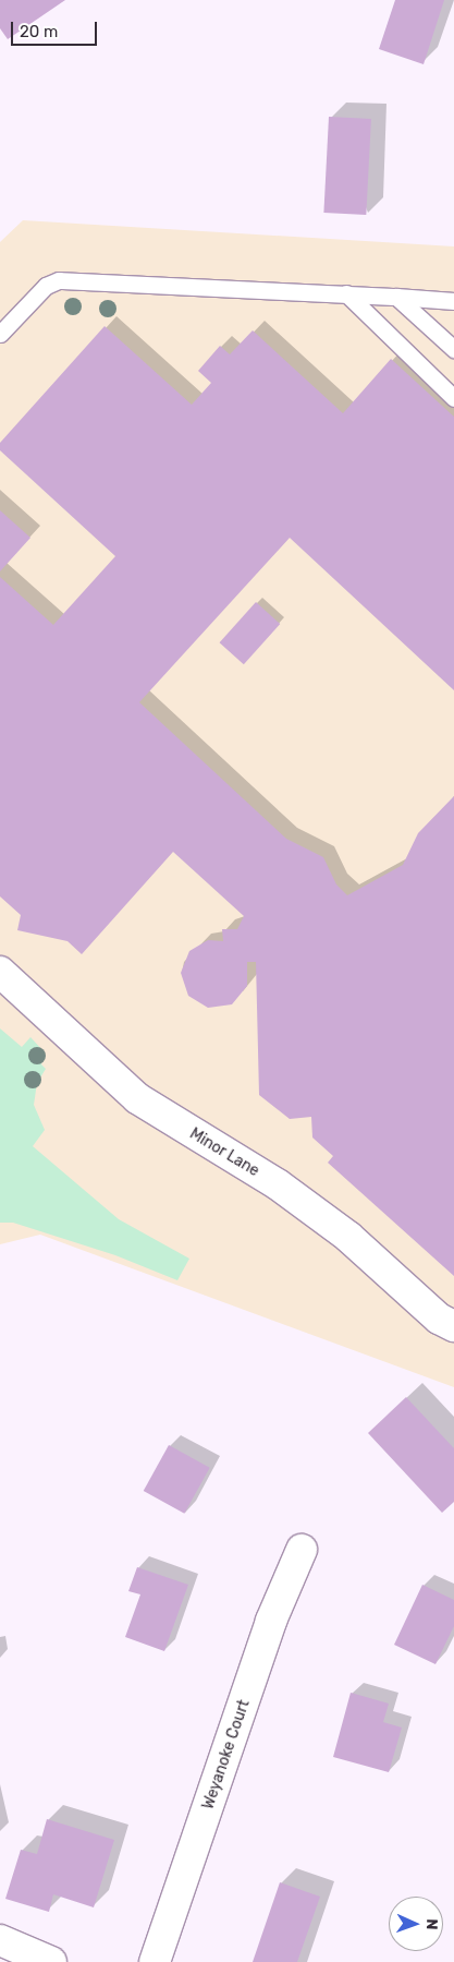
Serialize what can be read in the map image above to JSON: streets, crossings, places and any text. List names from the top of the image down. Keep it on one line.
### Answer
{"streets":{"street":["Minor Lane","Weyanoke Court"]},"scale_bar":"20 m","north":"right"}
